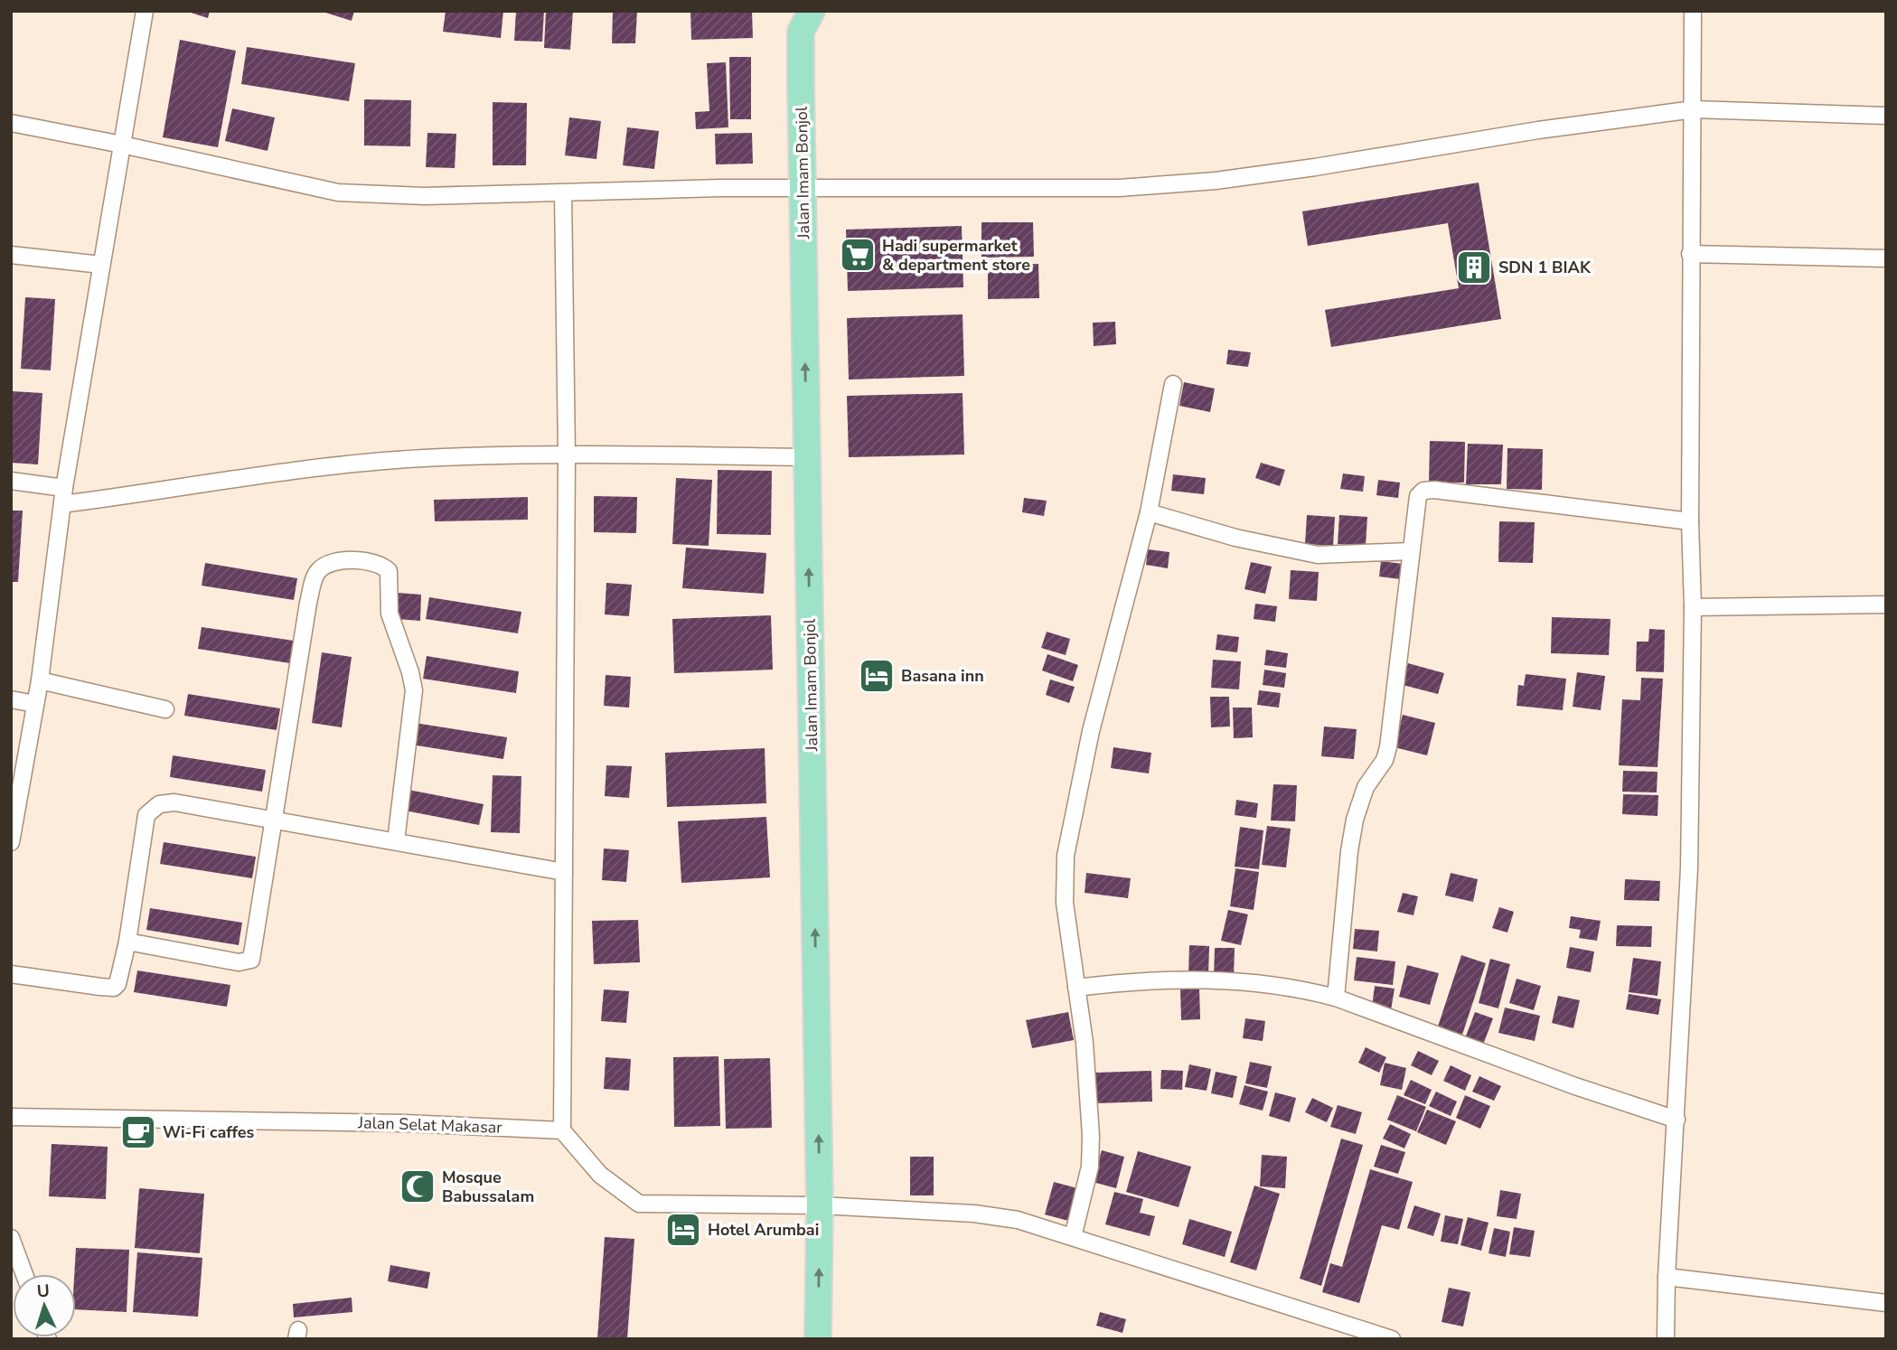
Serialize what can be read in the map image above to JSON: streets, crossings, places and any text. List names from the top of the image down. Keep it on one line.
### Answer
{"streets":{"main road":["Jalan Imam Bonjol"],"street":["Jalan Selat Makasar"]},"one_way":["Jalan Imam Bonjol"],"places":{"supermarket":["Hadi supermarket & department store"],"building":["SDN 1 BIAK"],"hotel":["Basana inn","Hotel Arumbai"],"cafe":["Wi-Fi caffes"],"mosque":["Mosque Babussalam"]},"north":"top"}
